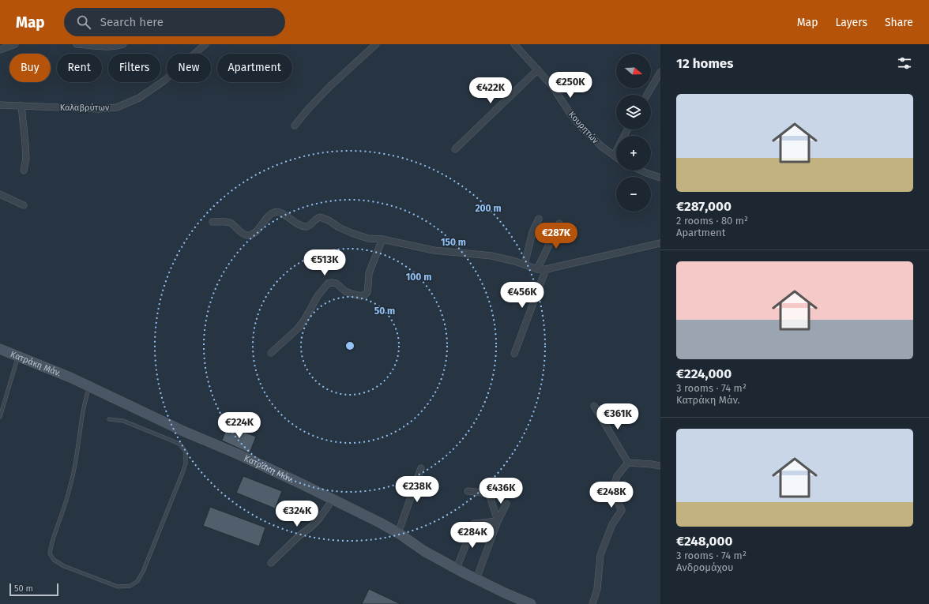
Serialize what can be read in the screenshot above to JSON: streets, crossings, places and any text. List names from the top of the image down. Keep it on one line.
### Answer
{"streets":{"street":["Καλαβρύτων","Κουρητών","Κατράκη Μάν."]},"scale_bar":"50 m","north":"right","page":{"header":"Map","search":"Search here","nav":["Map","Layers","Share"],"heading":"12 homes","map_buttons":["+","−"],"chip":["Buy","Rent","Filters","New","Apartment"],"price":["€250K","€422K","€287K","€513K","€456K","€361K","€224K","€238K","€436K","€248K","€324K","€284K"],"list":[{"name":"€287,000","note":"2 rooms · 80 m² · Apartment"},{"name":"€224,000","note":"3 rooms · 74 m² · Κατράκη Μάν."},{"name":"€248,000","note":"3 rooms · 74 m² · Ανδρομάχου"}],"scale":"50 m"},"rings":["200 m","150 m","100 m","50 m"]}
